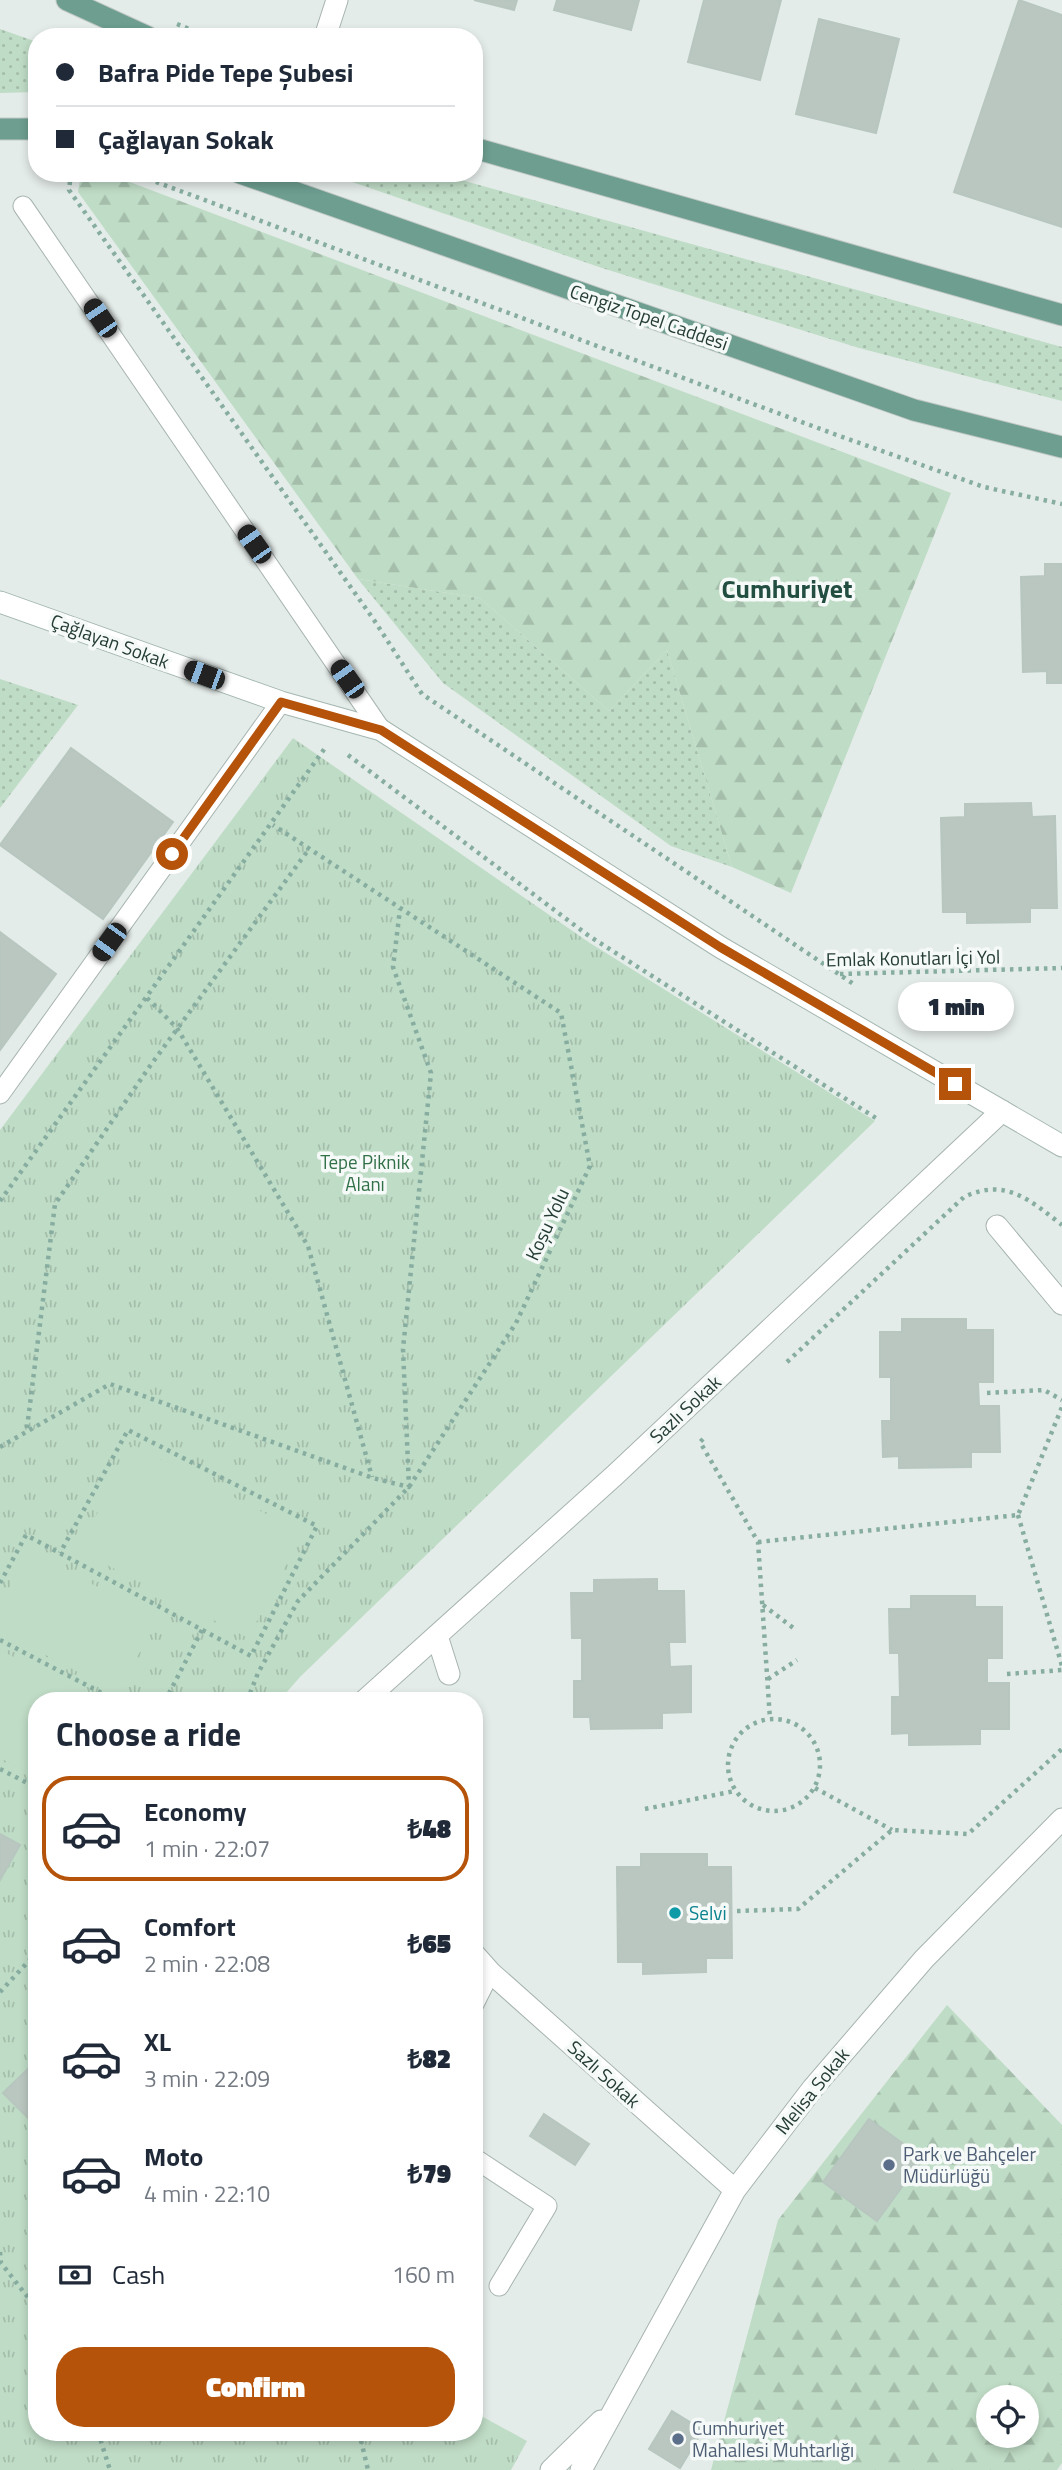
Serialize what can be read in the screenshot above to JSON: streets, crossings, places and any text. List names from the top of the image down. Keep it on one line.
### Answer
{"streets":{"main road":["Cengiz Topel Caddesi"],"street":["Çağlayan Sokak","Sazlı Sokak","Melisa Sokak"],"path":["Emlak Konutları İçi Yol","Koşu Yolu"]},"crossings":[["Çağlayan Sokak","Sazlı Sokak"],["Sazlı Sokak","Melisa Sokak"]],"districts":["Cumhuriyet"],"parks":["Tepe Piknik Alanı"],"places":["Selvi","Park ve Bahçeler Müdürlüğü","Cumhuriyet Mahallesi Muhtarlığı"],"page":{"banner":["Bafra Pide Tepe Şubesi","Çağlayan Sokak"],"bubble":"1 min","heading":"Choose a ride","list":[{"name":"Economy","note":"1 min · 22:07","value":"₺48"},{"name":"Comfort","note":"2 min · 22:08","value":"₺65"},{"name":"XL","note":"3 min · 22:09","value":"₺82"},{"name":"Moto","note":"4 min · 22:10","value":"₺79"}],"pay":["Cash","160 m"],"buttons":"Confirm"}}
